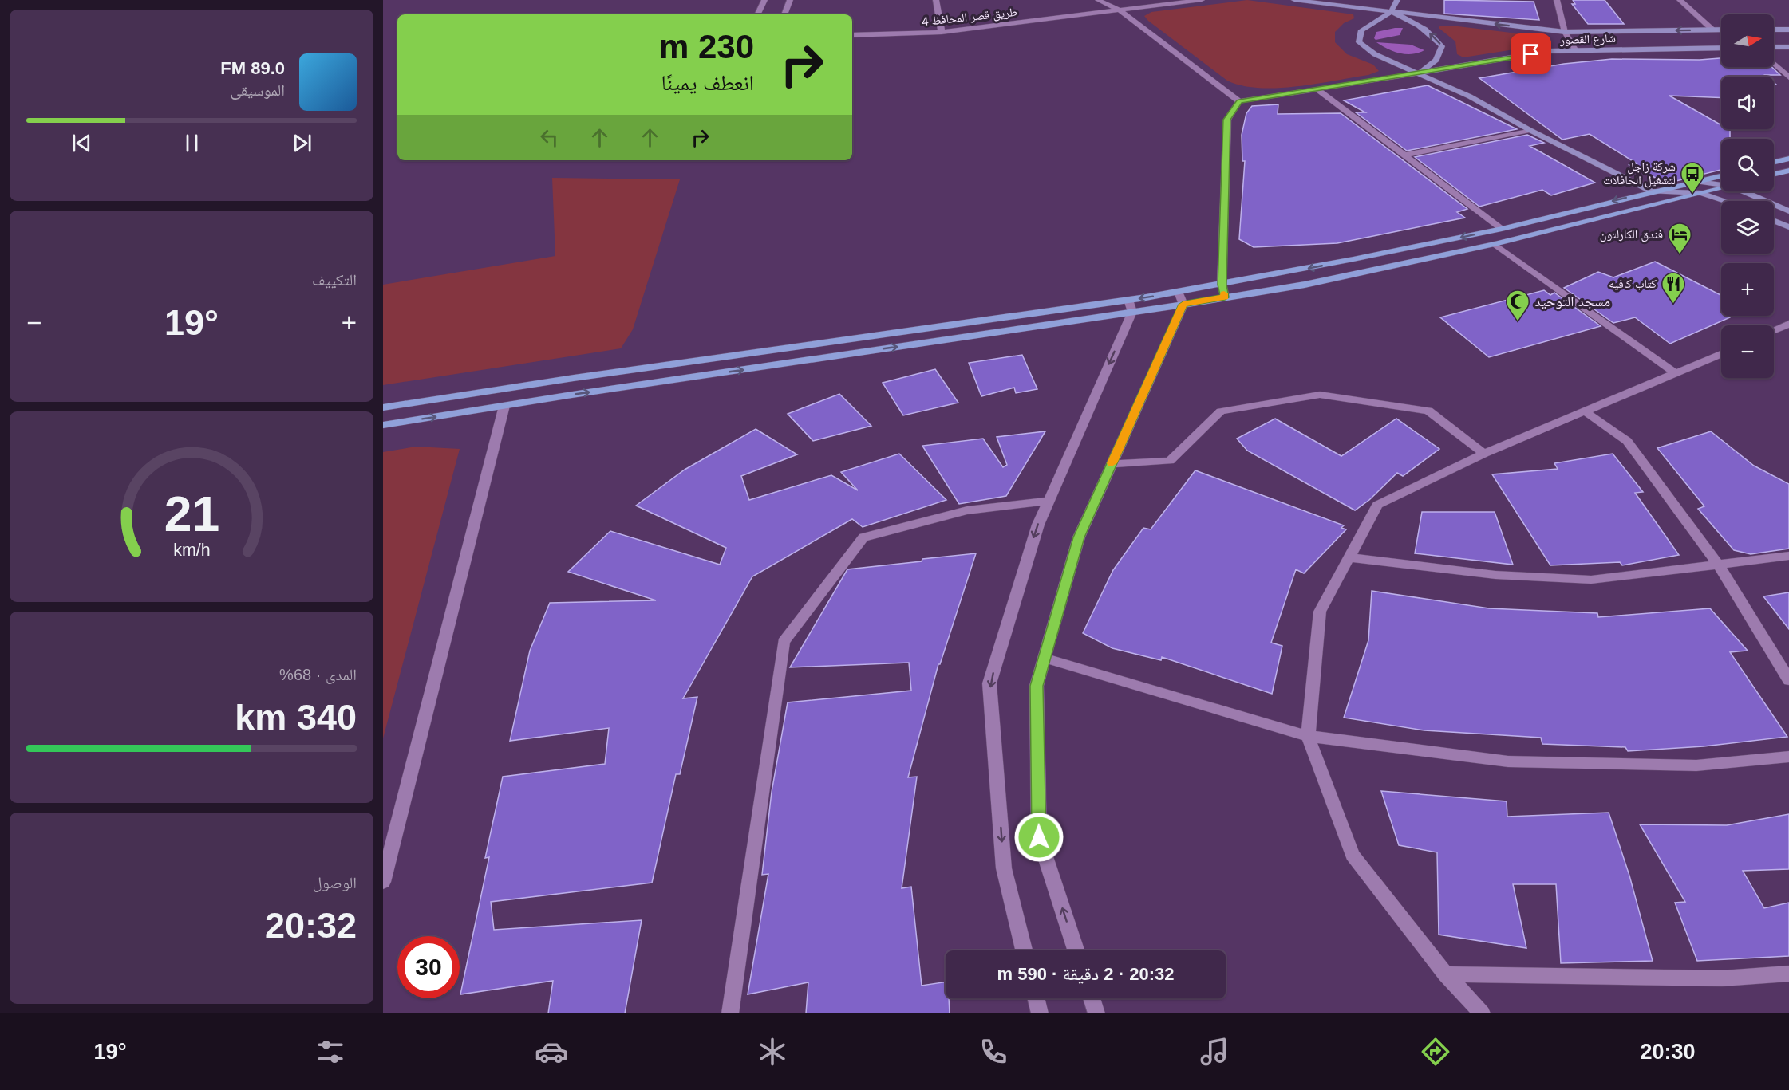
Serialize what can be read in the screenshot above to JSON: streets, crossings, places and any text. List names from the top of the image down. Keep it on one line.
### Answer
{"streets":{"street":["طريق قصر المحافظ 4","شارع القصور"]},"places":{"bus stop":["شركة زاجل لتشغيل الحافلات"],"hotel":["فندق الكارلتون"],"restaurant":["كتاب كافيه"],"mosque":["مسجد التوحيد"]},"north":"right","page":{"map_buttons":["+","−"],"turn":["230 m","انعطف يمينًا"],"song":["89.0 FM","الموسيقى"],"tile":["التكييف",["المدى · 68%","340 km"],["الوصول","20:32"]],"heat":["−","19°","+"],"limit":"30","trip":"20:32 · 2 دقيقة · 590 m","tabs":["20:30","19°"],"gauge":["21","km/h"]}}
